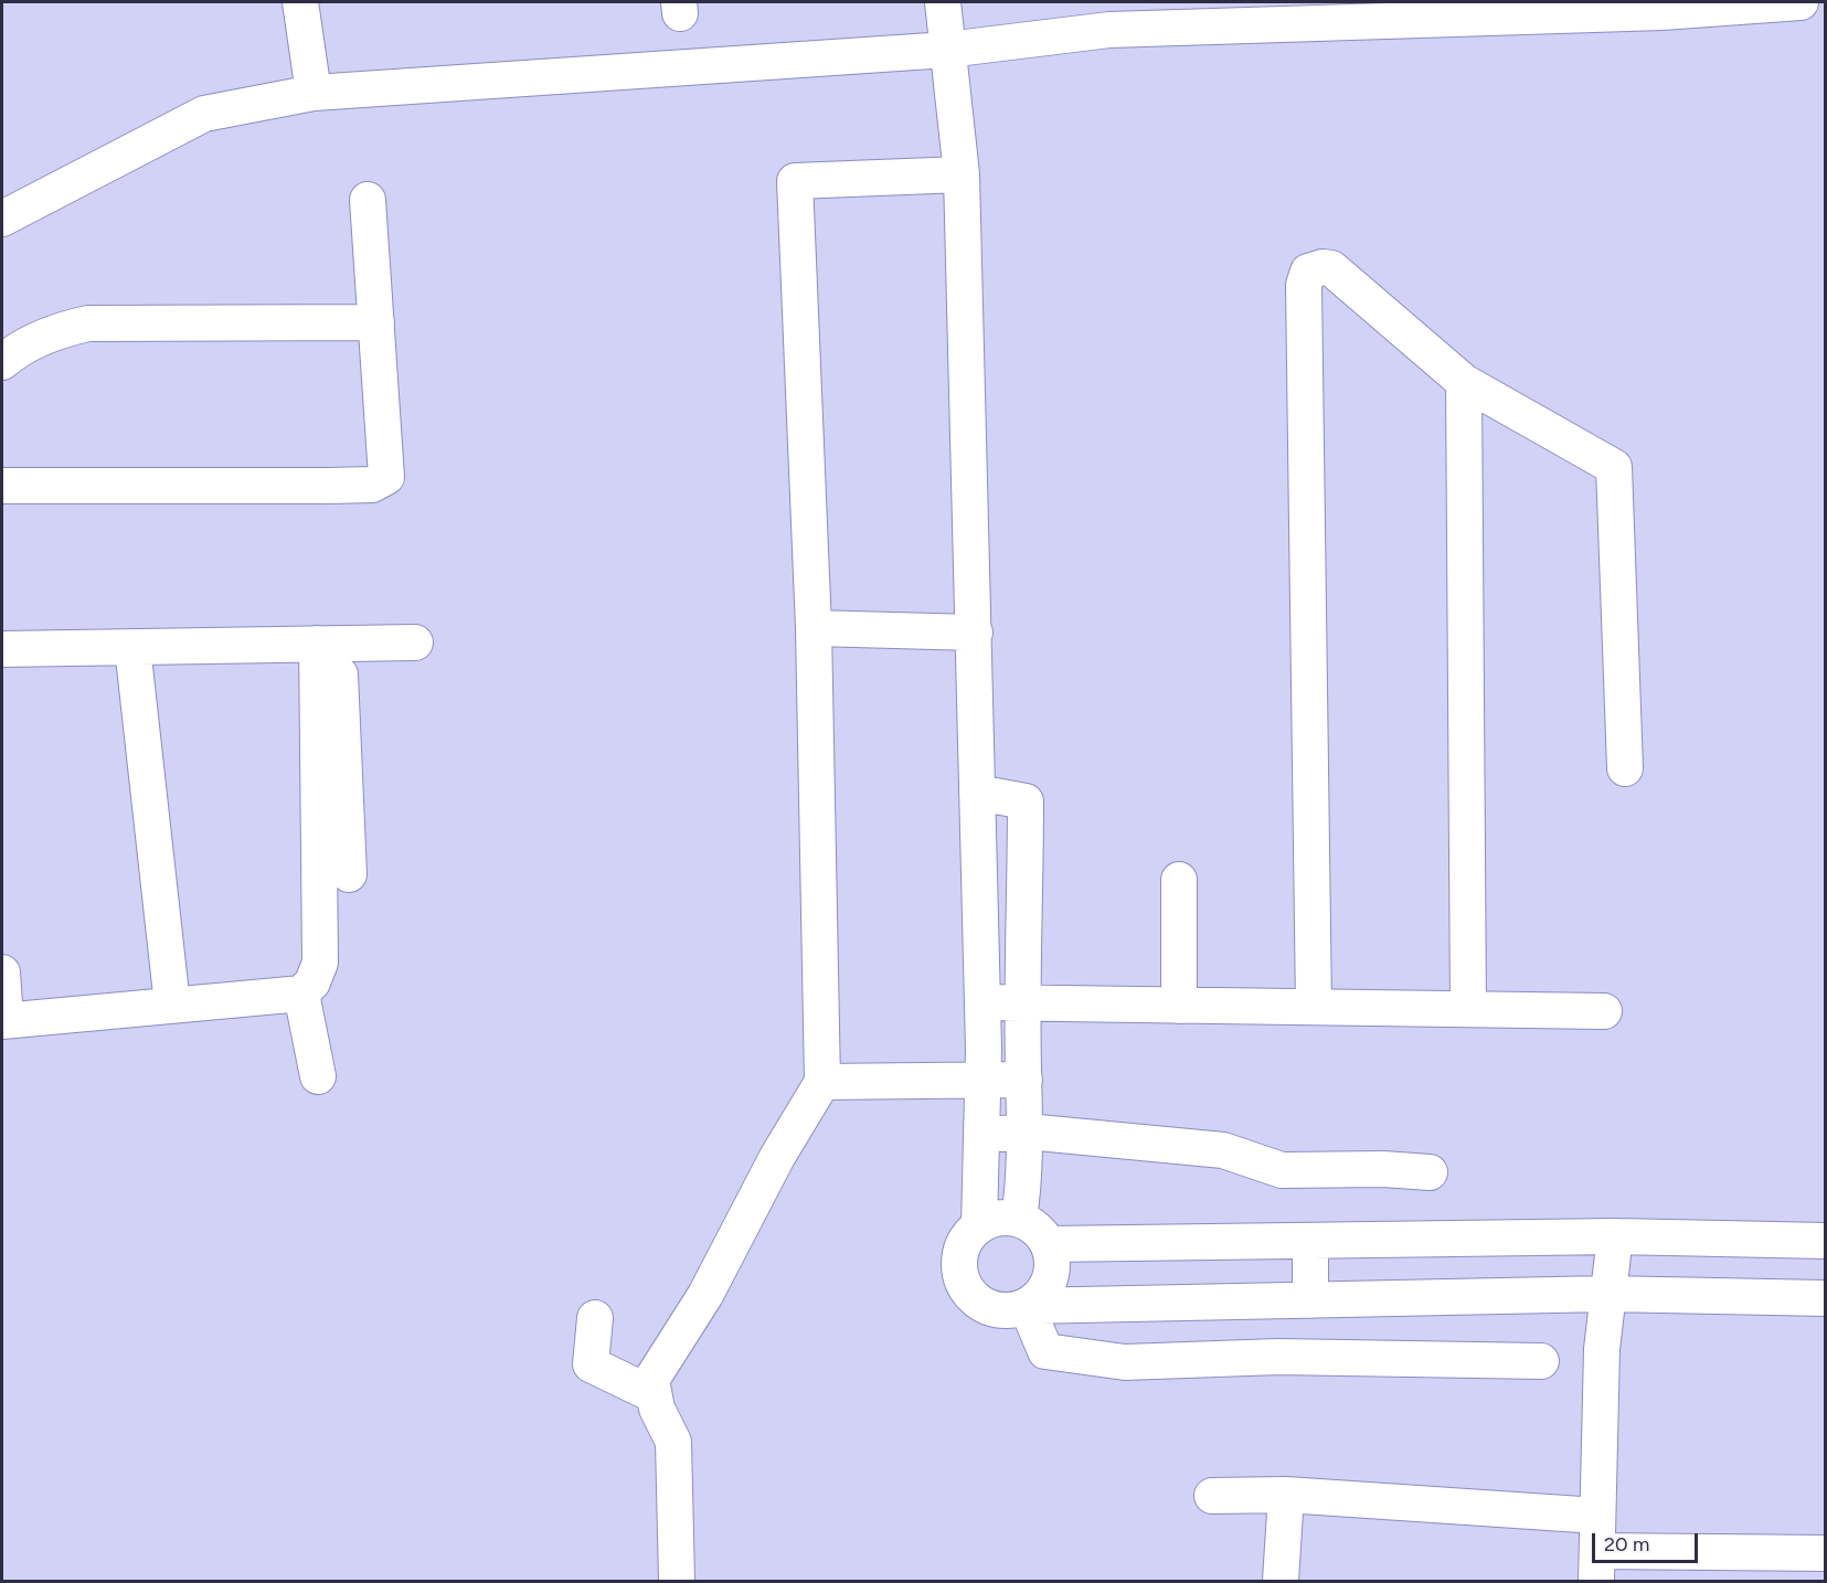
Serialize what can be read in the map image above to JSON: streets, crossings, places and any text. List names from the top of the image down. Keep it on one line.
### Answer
{"scale_bar":"20 m"}
